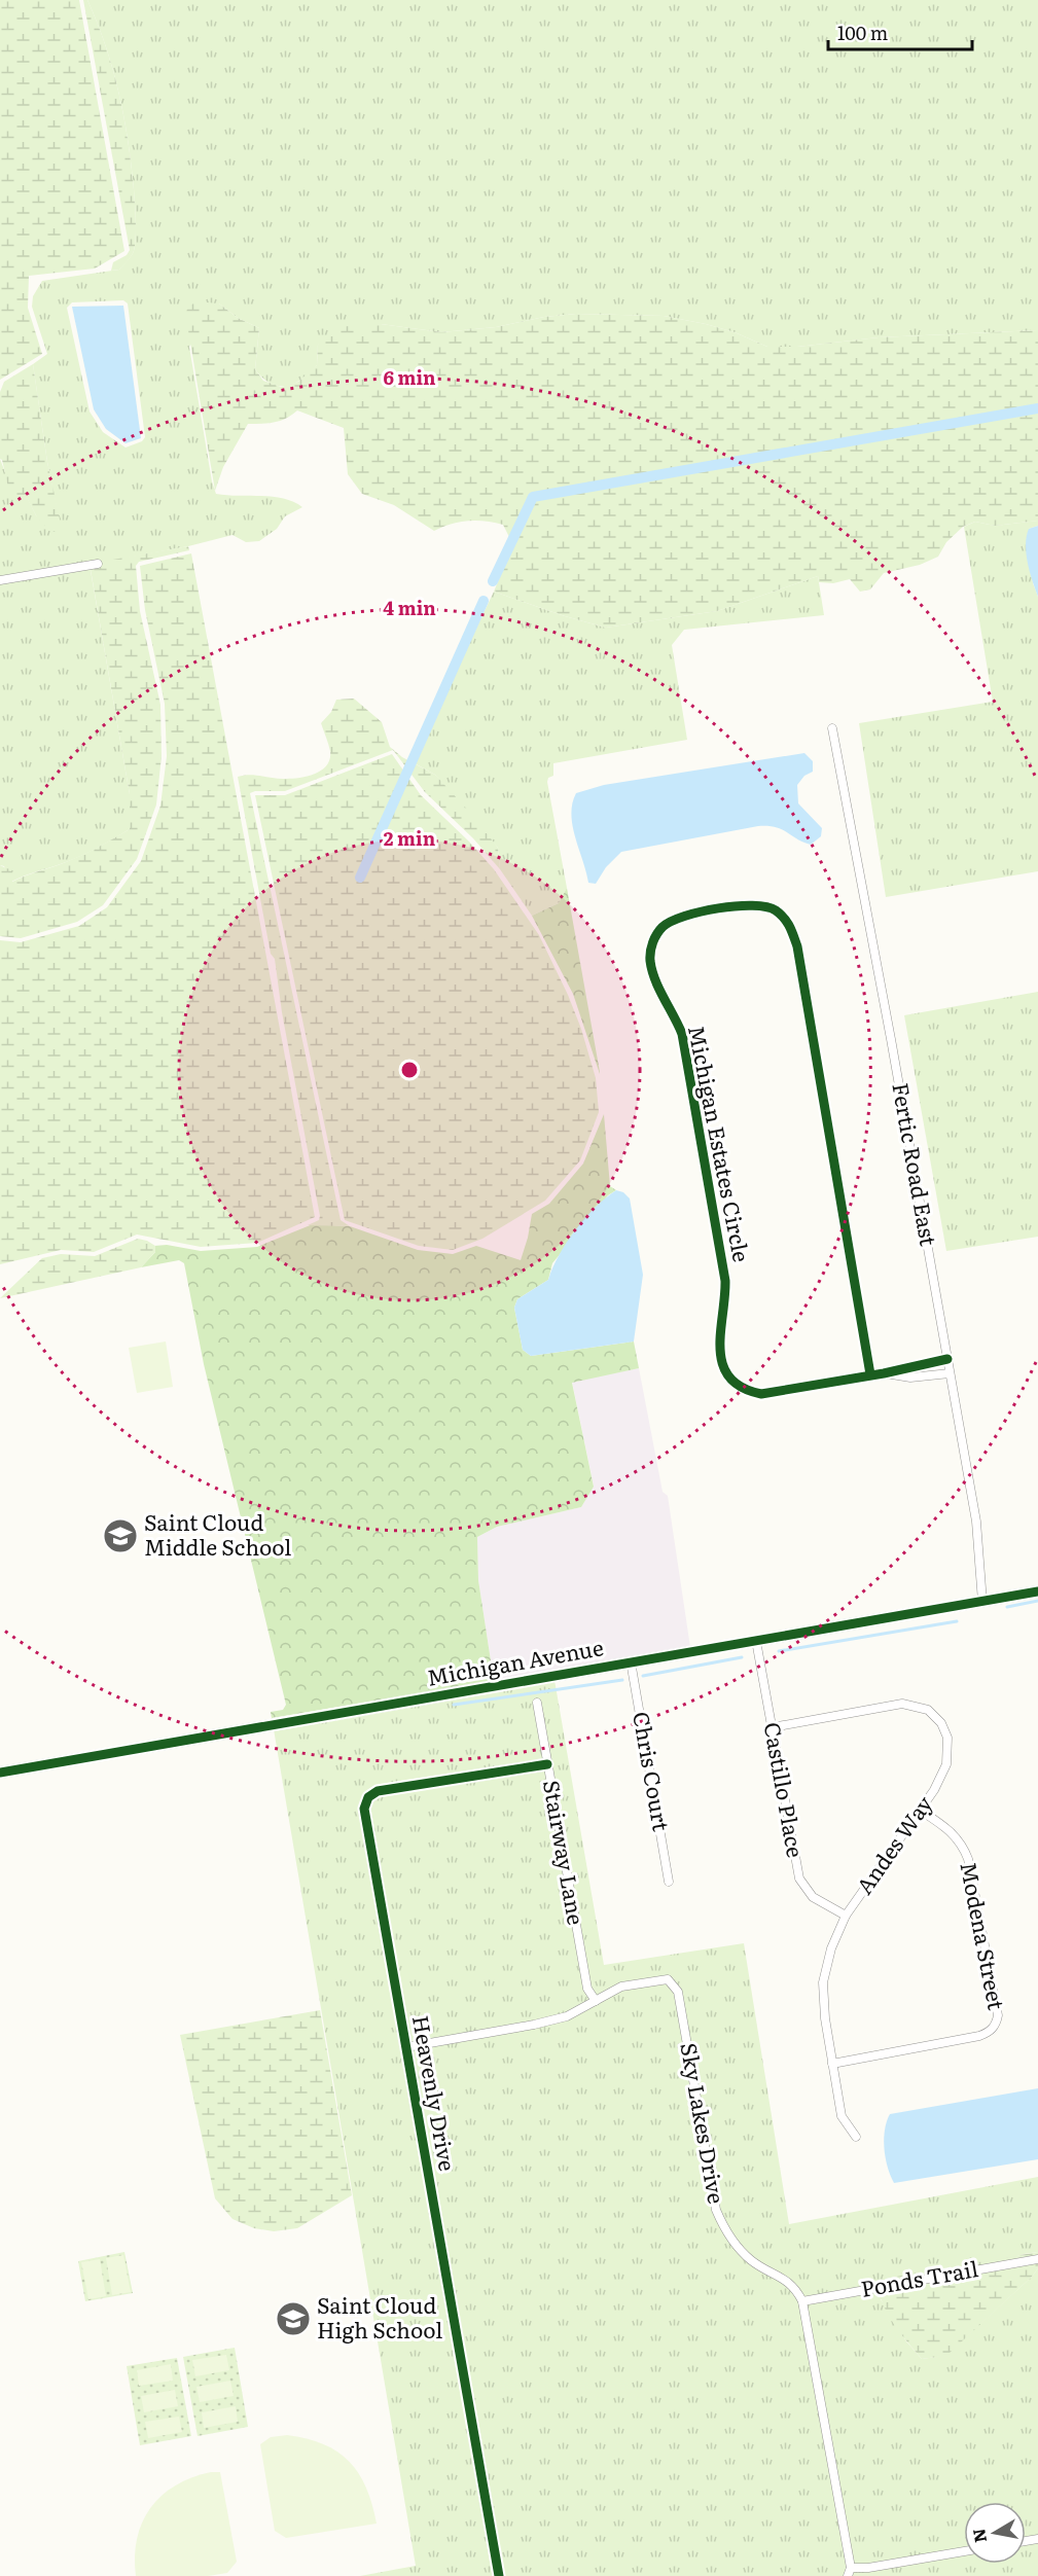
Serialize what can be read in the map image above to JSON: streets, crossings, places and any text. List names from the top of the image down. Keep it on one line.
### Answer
{"streets":{"street":["Michigan Estates Circle","Fertic Road East","Michigan Avenue","Chris Court","Castillo Place","Andes Way","Stairway Lane","Modena Street","Heavenly Drive","Sky Lakes Drive","Ponds Trail"]},"crossings":[["Michigan Estates Circle","Fertic Road East"],["Fertic Road East","Michigan Avenue"],["Michigan Avenue","Chris Court"],["Michigan Avenue","Castillo Place"],["Castillo Place","Andes Way"],["Andes Way","Modena Street"],["Stairway Lane","Heavenly Drive"],["Stairway Lane","Sky Lakes Drive"],["Heavenly Drive","Sky Lakes Drive"],["Sky Lakes Drive","Ponds Trail"]],"places":{"school or university":["Saint Cloud Middle School","Saint Cloud High School"]},"scale_bar":"100 m","north":"left","rings":["6 min","4 min","2 min"]}
